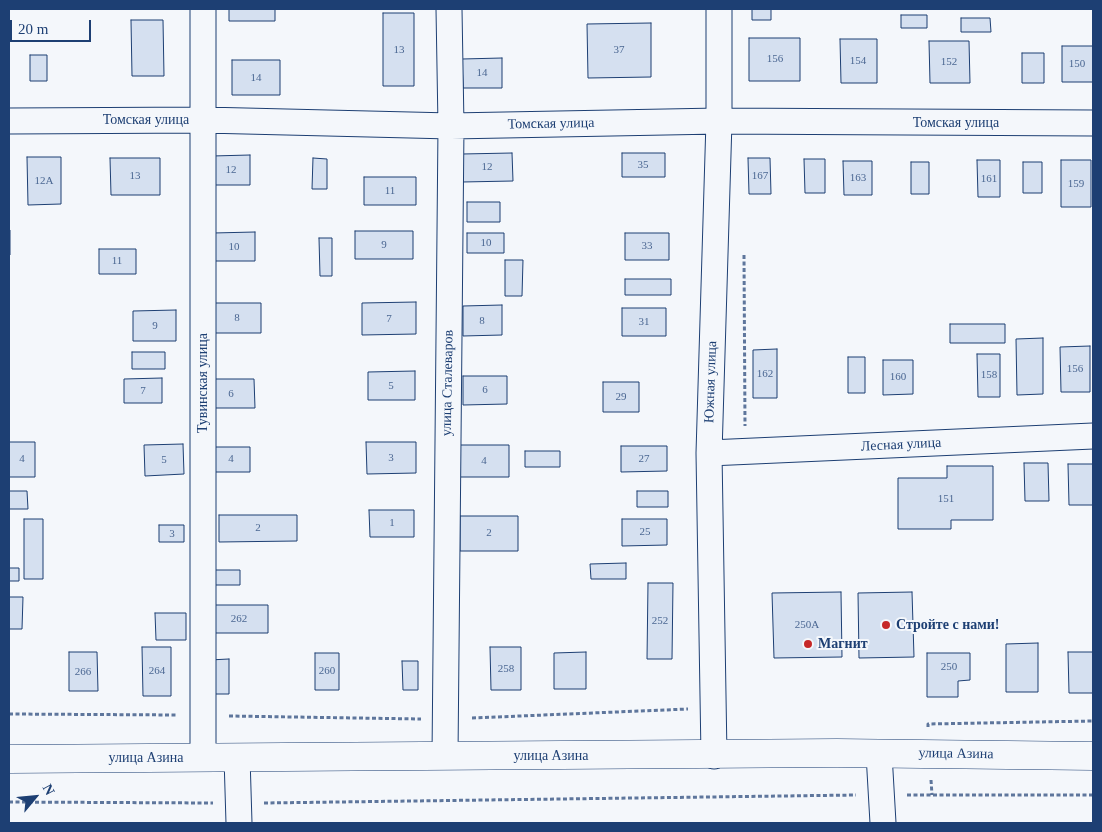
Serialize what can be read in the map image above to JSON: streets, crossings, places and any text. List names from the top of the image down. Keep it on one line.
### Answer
{"streets":{"main road":["улица Азина"],"street":["Томская улица","Южная улица","Тувинская улица","улица Сталеваров","Лесная улица"]},"crossings":[["Томская улица","Южная улица"],["Томская улица","Тувинская улица"],["Томская улица","улица Сталеваров"],["Южная улица","Лесная улица"],["Южная улица","улица Азина"],["Тувинская улица","улица Азина"],["улица Сталеваров","улица Азина"]],"places":["Стройте с нами!","Магнит"],"house_numbers":["13","37","156","154","152","150","14","14","35","12","12","13","167","163","161","12А","159","11","10","9","33","10","11","8","7","8","31","9","156","162","158","160","5","6","7","6","29","3","4","4","27","5","4","151","1","2","25","2","3","262","252","250А","250","258","264","260","266"],"scale_bar":"20 m","north":"top right"}
